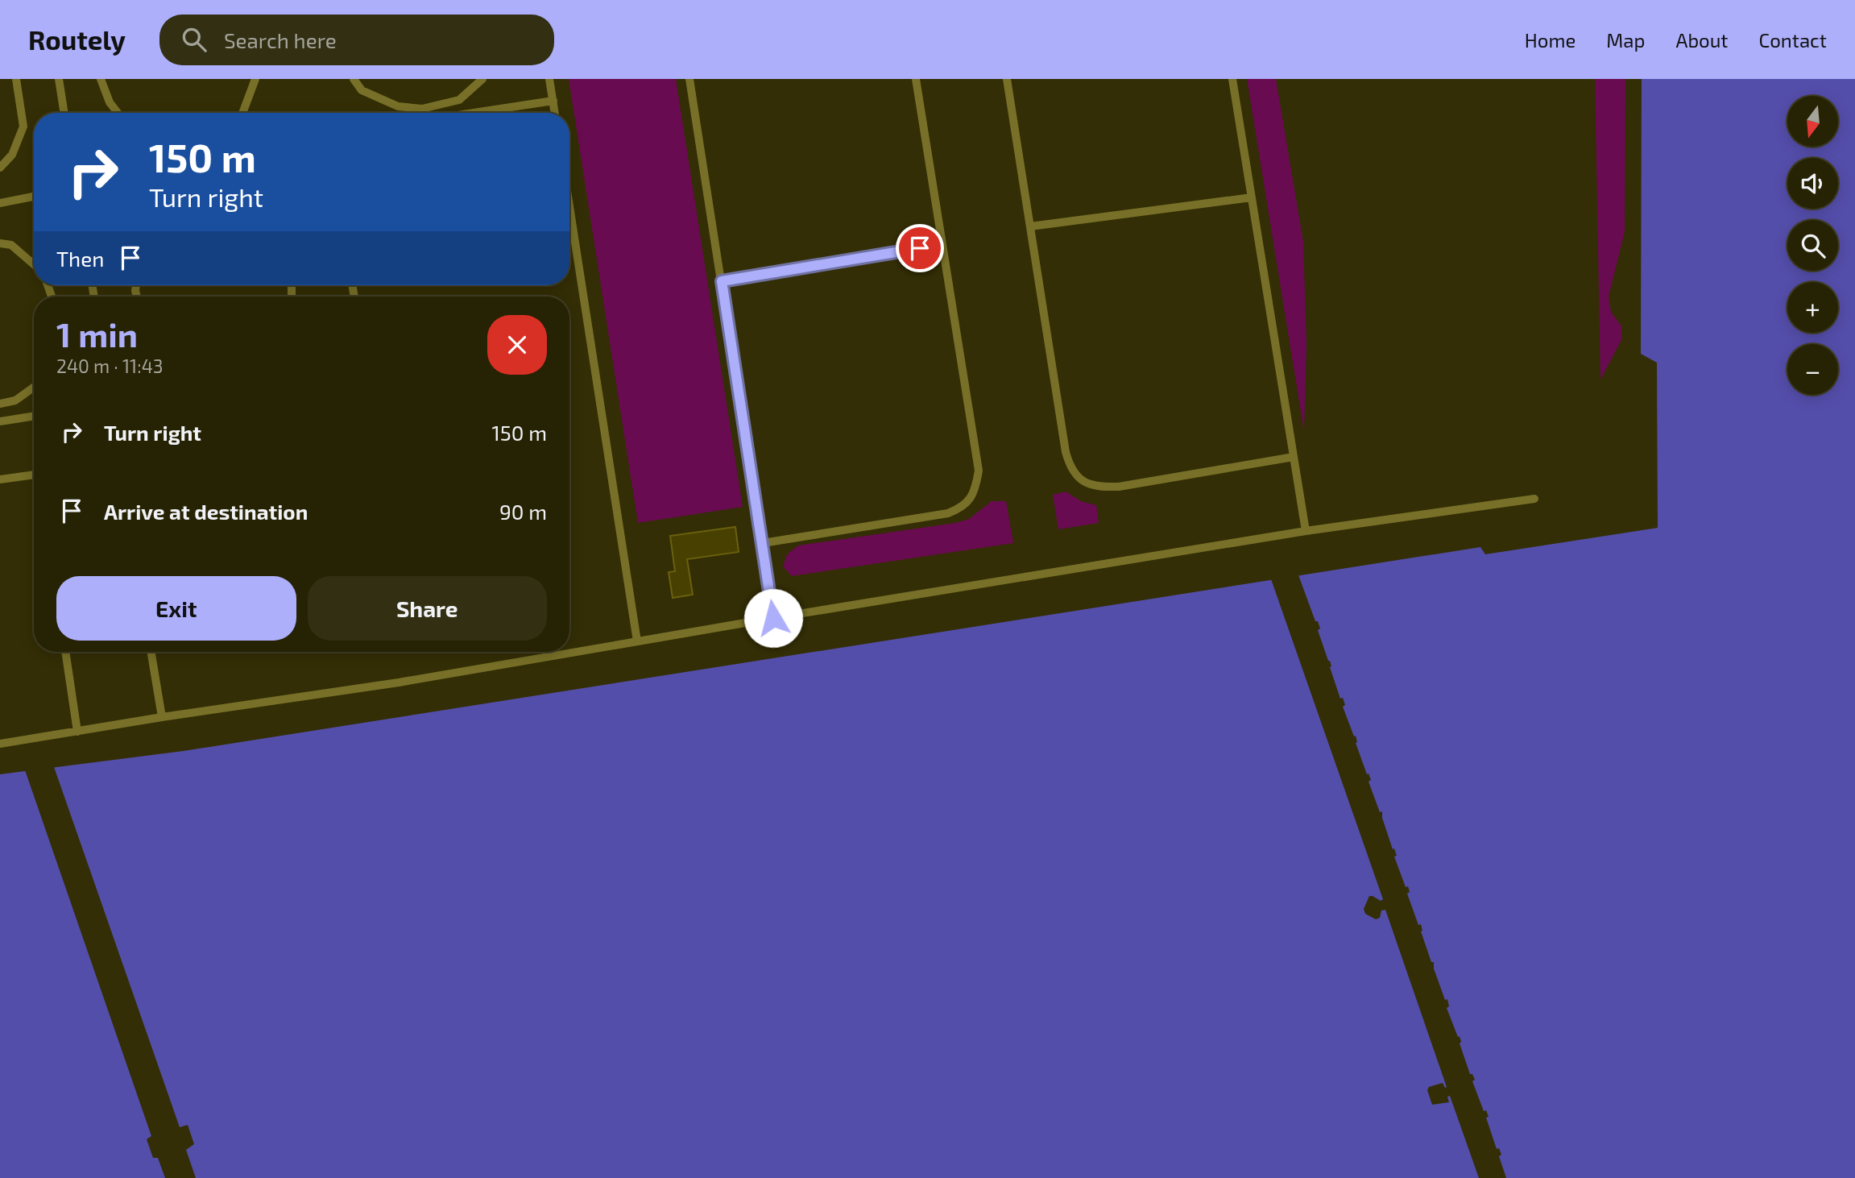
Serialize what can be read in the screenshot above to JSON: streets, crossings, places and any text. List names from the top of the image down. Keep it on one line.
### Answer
{"north":"bottom","page":{"header":"Routely","search":"Search here","nav":["Home","Map","About","Contact"],"map_buttons":["+","−"],"turn":["150 m","Turn right"],"then":"Then","heading":["1 min","240 m · 11:43"],"list":[{"name":"Turn right","value":"150 m"},{"name":"Arrive at destination","value":"90 m"}],"buttons":["Exit","Share"]}}
